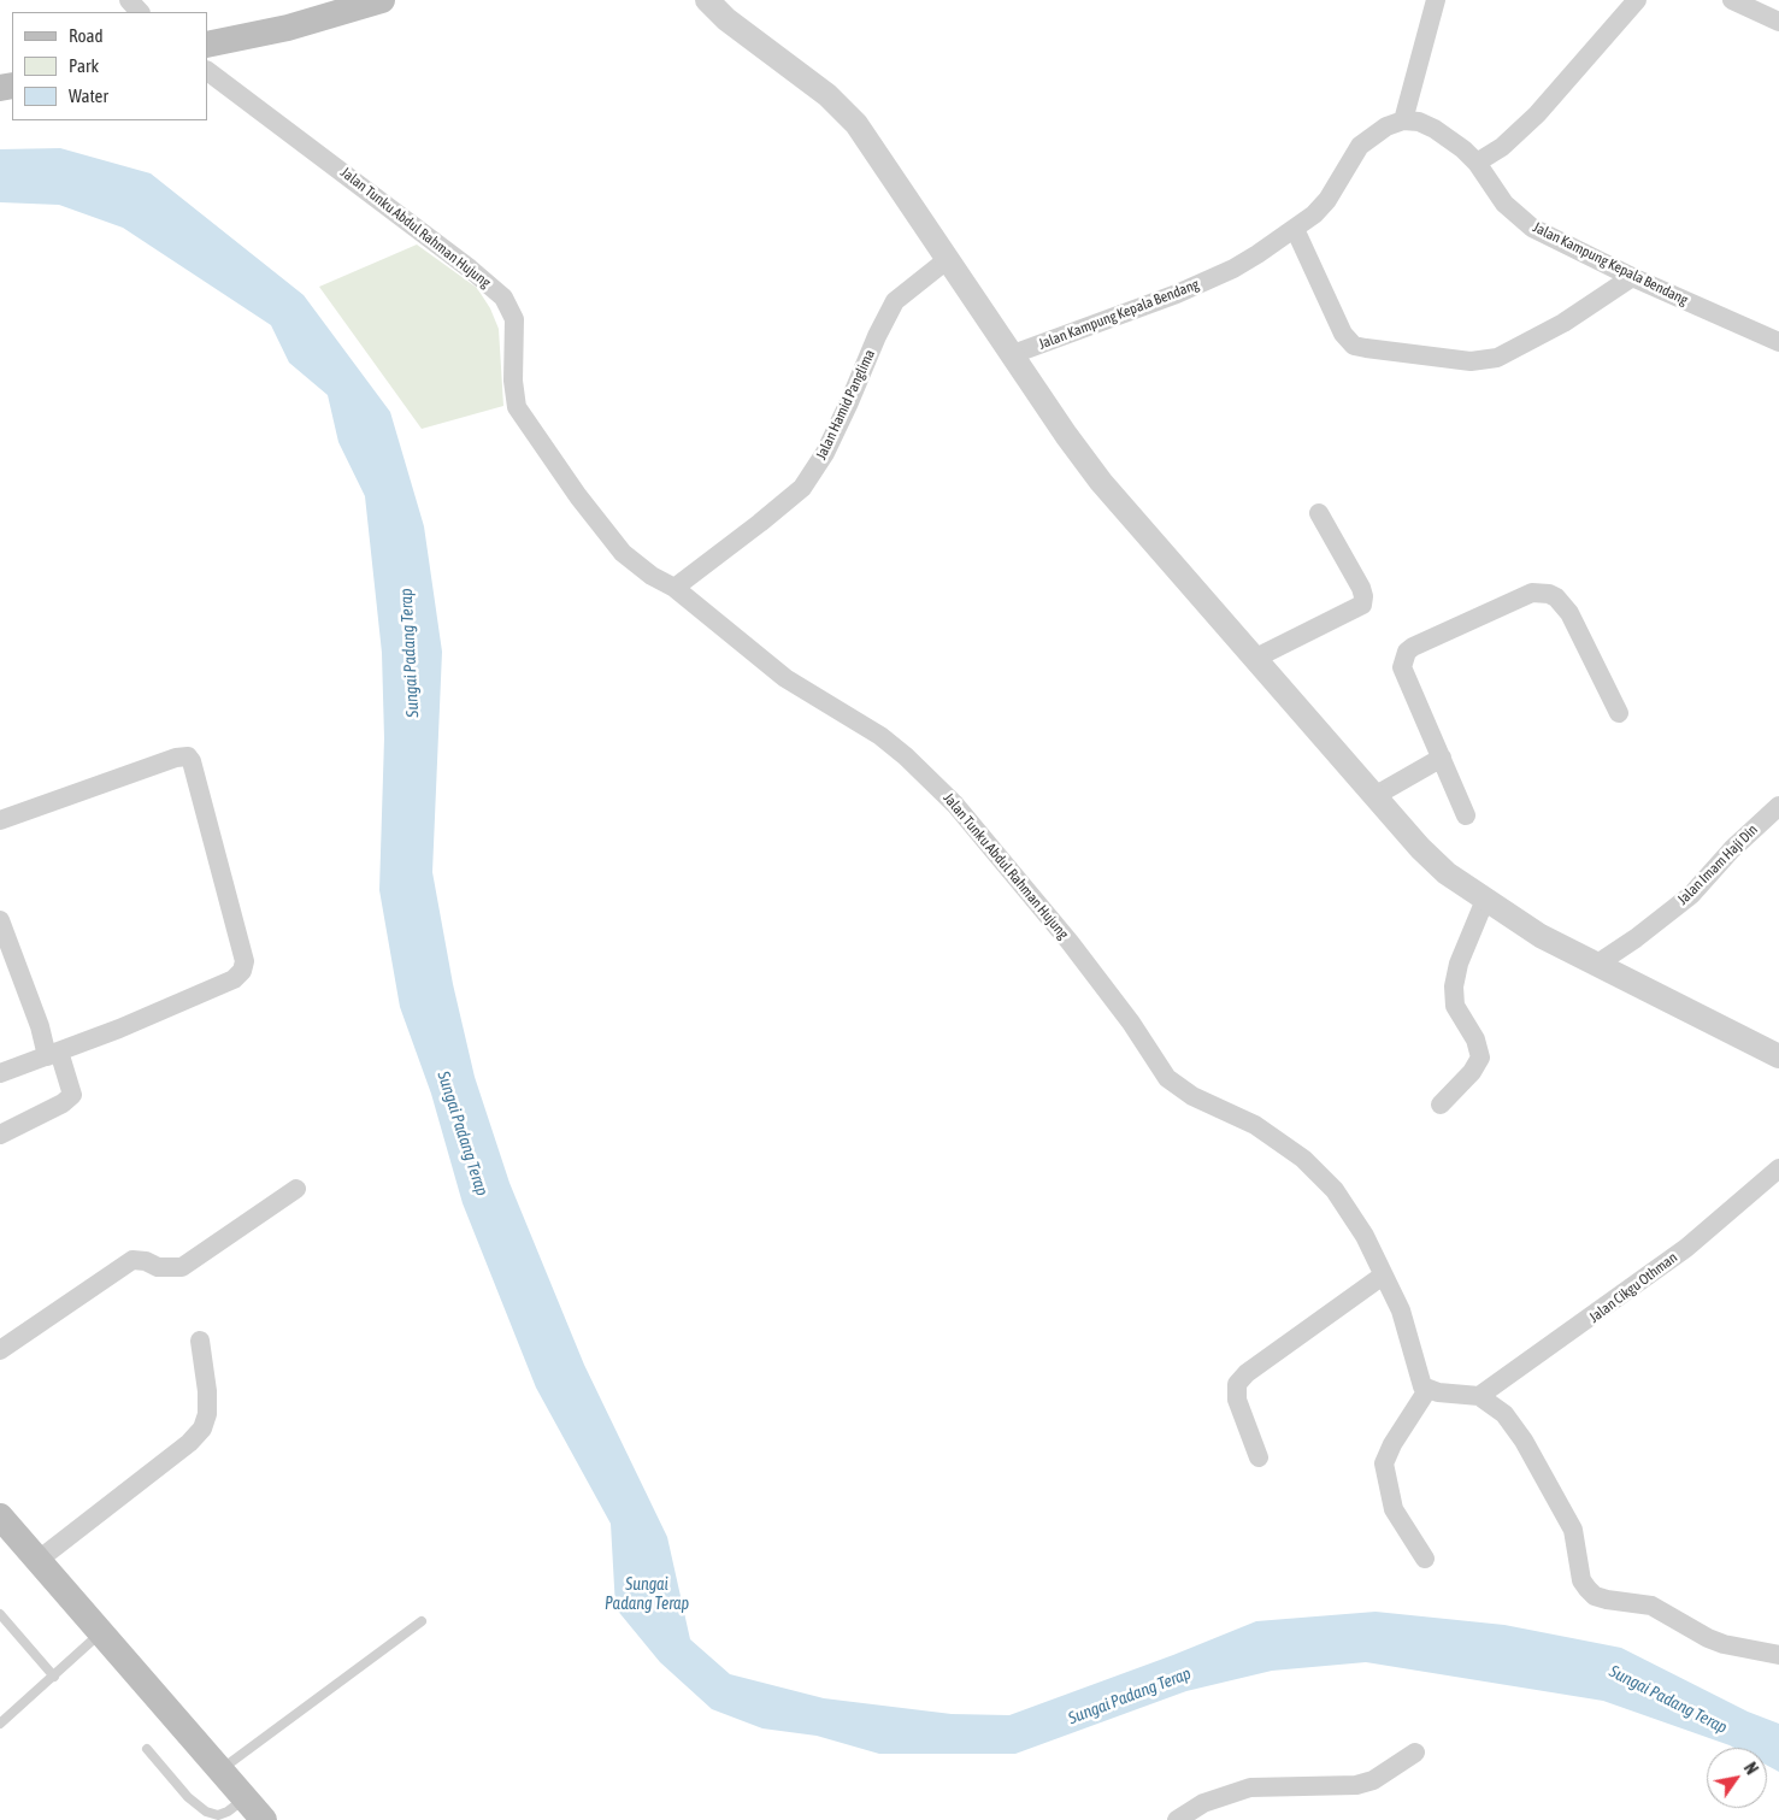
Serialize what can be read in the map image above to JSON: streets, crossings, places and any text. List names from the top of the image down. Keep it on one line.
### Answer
{"streets":{"street":["Jalan Tunku Abdul Rahman Hujung","Jalan Kampung Kepala Bendang","Jalan Hamid Panglima","Jalan Imam Haji Din","Jalan Cikgu Othman"]},"crossings":[["Jalan Tunku Abdul Rahman Hujung","Jalan Hamid Panglima"]],"water":["Sungai Padang Terap"],"legend":["Road","Park","Water"],"north":"top right"}
